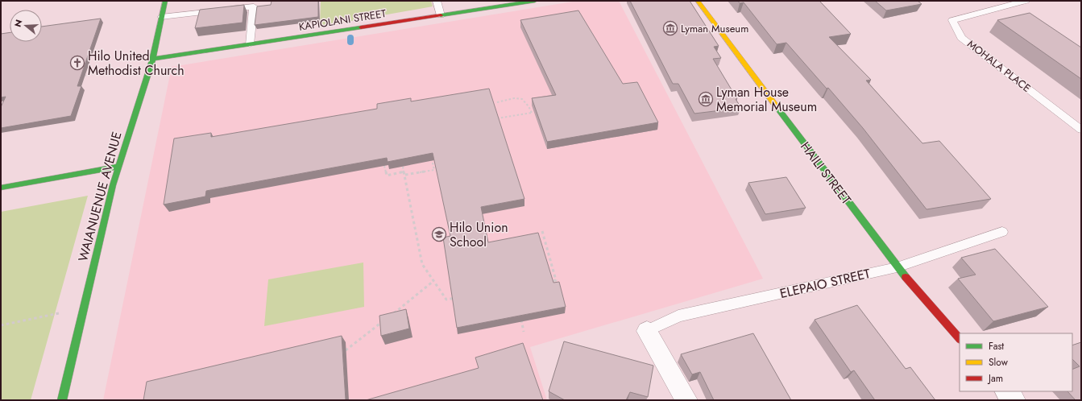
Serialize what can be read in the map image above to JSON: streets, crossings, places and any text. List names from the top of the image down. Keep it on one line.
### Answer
{"streets":{"street":["KAPIOLANI STREET","HAILI STREET","WAIANUENUE AVENUE"],"lane":["MOHALA PLACE","ELEPAIO STREET"]},"crossings":[["KAPIOLANI STREET","WAIANUENUE AVENUE"],["HAILI STREET","ELEPAIO STREET"]],"places":{"museum":["Lyman Museum","Lyman House Memorial Museum"],"church":["Hilo United Methodist Church"],"school or university":["Hilo Union School"]},"legend":["Fast","Slow","Jam"],"north":"left"}
